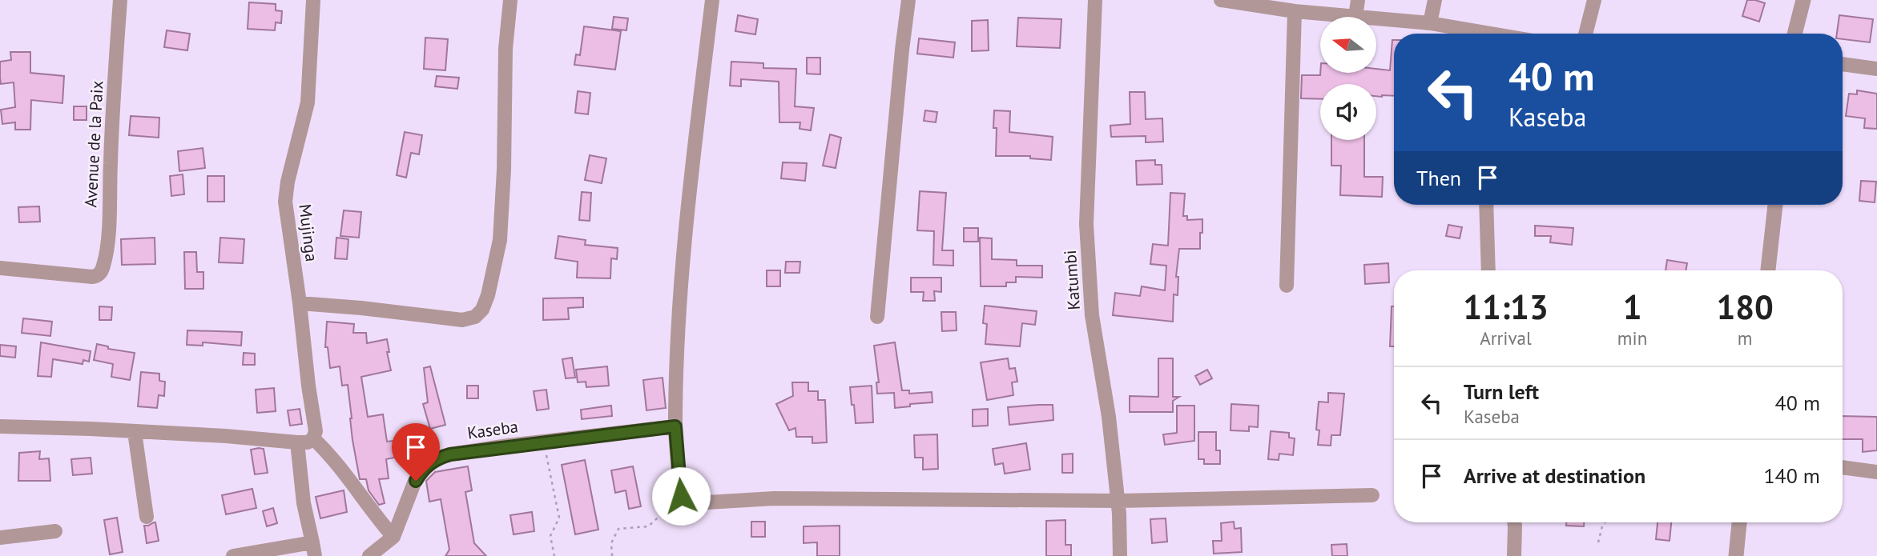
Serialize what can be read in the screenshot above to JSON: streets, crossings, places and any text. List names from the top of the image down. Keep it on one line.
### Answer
{"streets":{"street":["Avenue de la Paix","Mujinga","Katumbi","Kaseba"]},"north":"left","page":{"turn":["40 m","Kaseba"],"then":"Then","eta":["11:13","Arrival","1","min","180","m"],"list":[{"name":"Turn left","note":"Kaseba","value":"40 m"},{"name":"Arrive at destination","value":"140 m"}]}}
